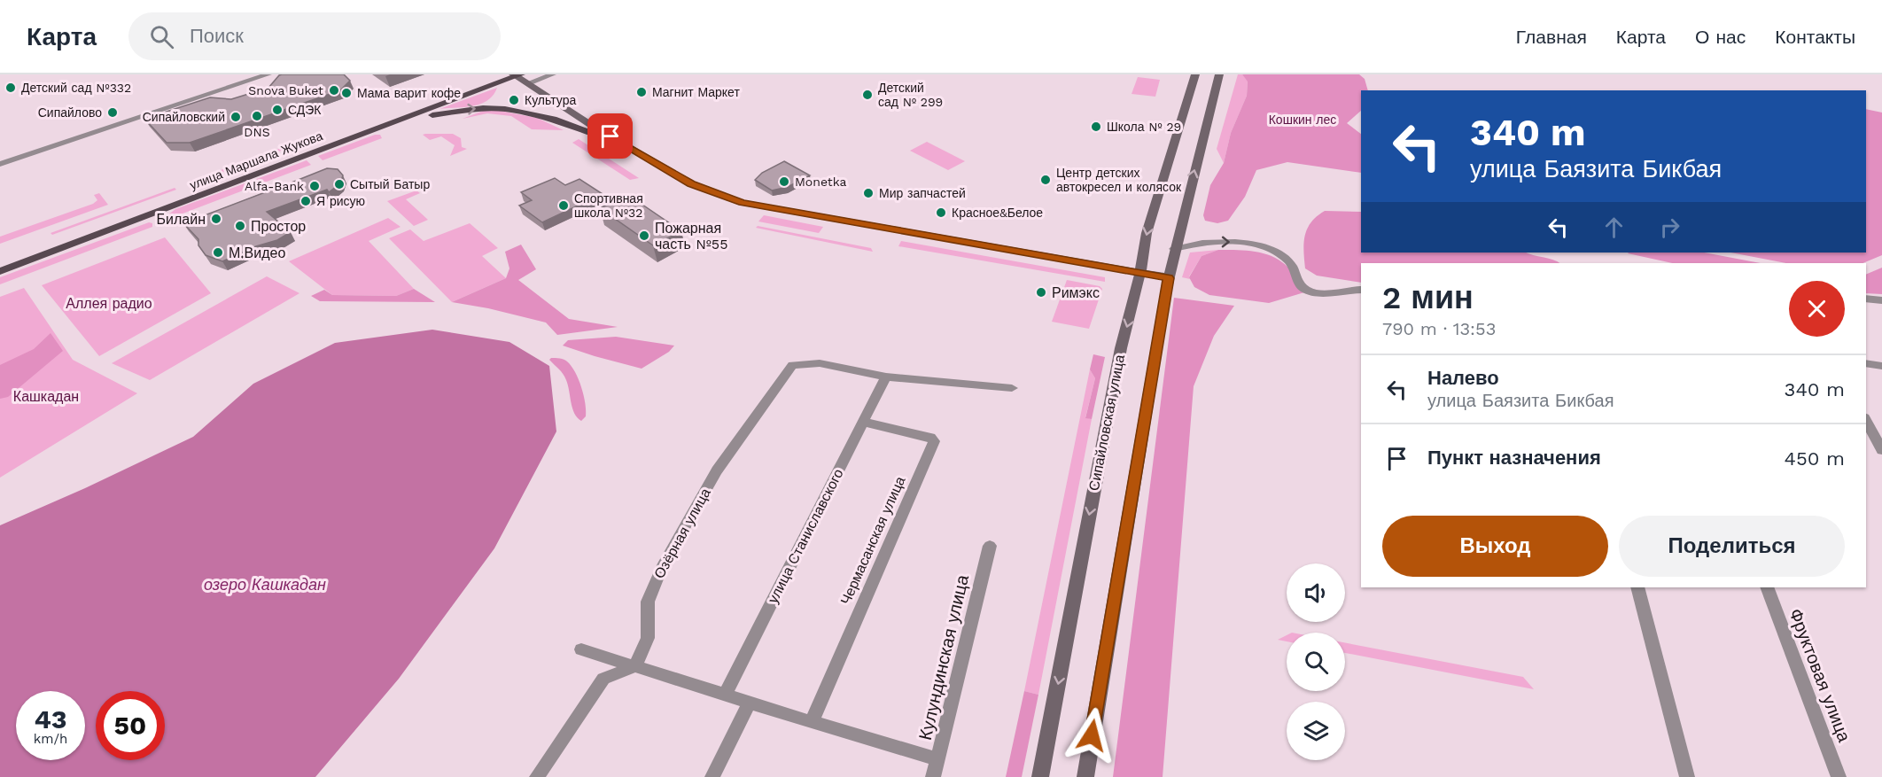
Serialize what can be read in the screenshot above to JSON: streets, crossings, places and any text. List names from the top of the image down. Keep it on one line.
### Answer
{"streets":{"main road":["улица Маршала Жукова","Сипайловская улица"],"street":["Озёрная улица","улица Станиславского","Чермасанская улица","Кулундинская улица","Фруктовая улица"]},"crossings":[["Озёрная улица","улица Станиславского"],["улица Станиславского","Чермасанская улица"]],"water":["озеро Кашкадан"],"parks":["Кошкин лес","Аллея радио","Кашкадан"],"places":["Детский сад №332","Snova Buket","Магнит Маркет","Мама варит кофе","Детский сад № 299","Культура","СДЭК","Сипайлово","DNS","Сипайловский","Школа № 29","Центр детских автокресел и колясок","Monetka","Сытый Батыр","Alfa-Bank","Мир запчастей","Я рисую","Спортивная школа №32","Красное&Белое","Билайн","Простор","Пожарная часть №55","М.Видео","Римэкс"],"page":{"header":"Карта","search":"Поиск","nav":["Главная","Карта","О нас","Контакты"],"turn":["340 m","улица Баязита Бикбая"],"heading":["2 мин","790 m · 13:53"],"list":[{"name":"Налево","note":"улица Баязита Бикбая","value":"340 m"},{"name":"Пункт назначения","value":"450 m"}],"buttons":["Выход","Поделиться"],"speed":"43 km/h","limit":"50"}}
